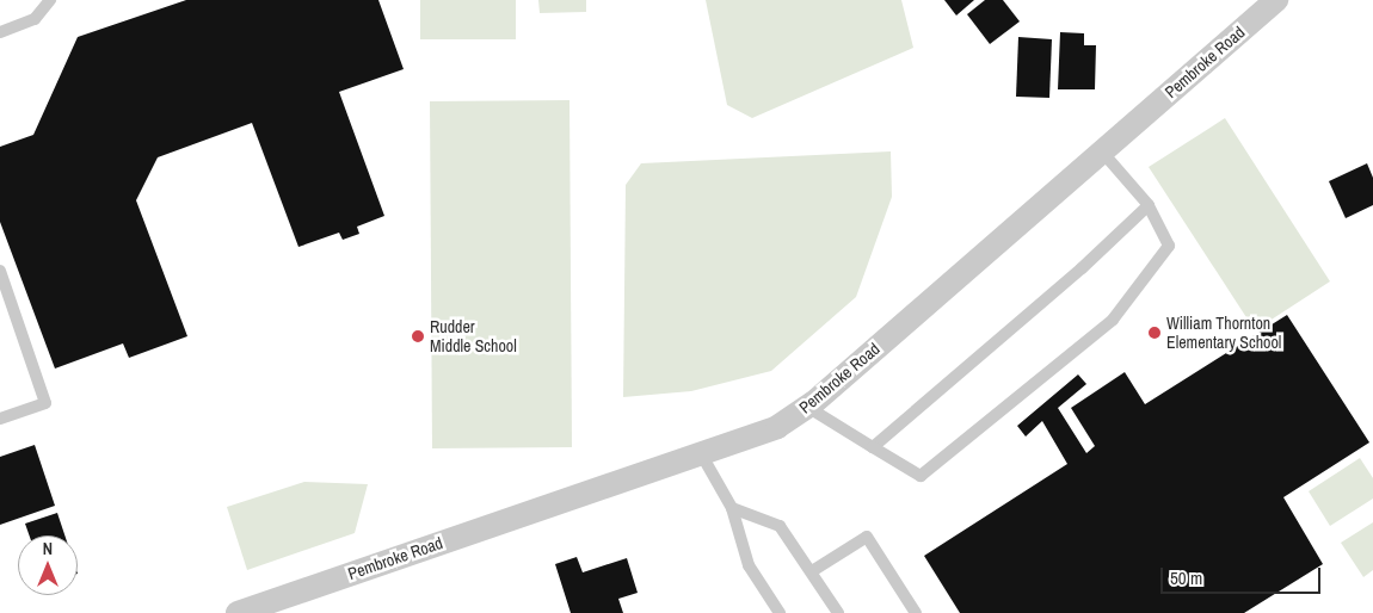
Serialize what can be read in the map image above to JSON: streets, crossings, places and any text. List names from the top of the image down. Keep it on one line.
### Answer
{"streets":{"street":["Pembroke Road"]},"places":["William Thornton Elementary School","Rudder Middle School"],"scale_bar":"50 m","north":"top"}
